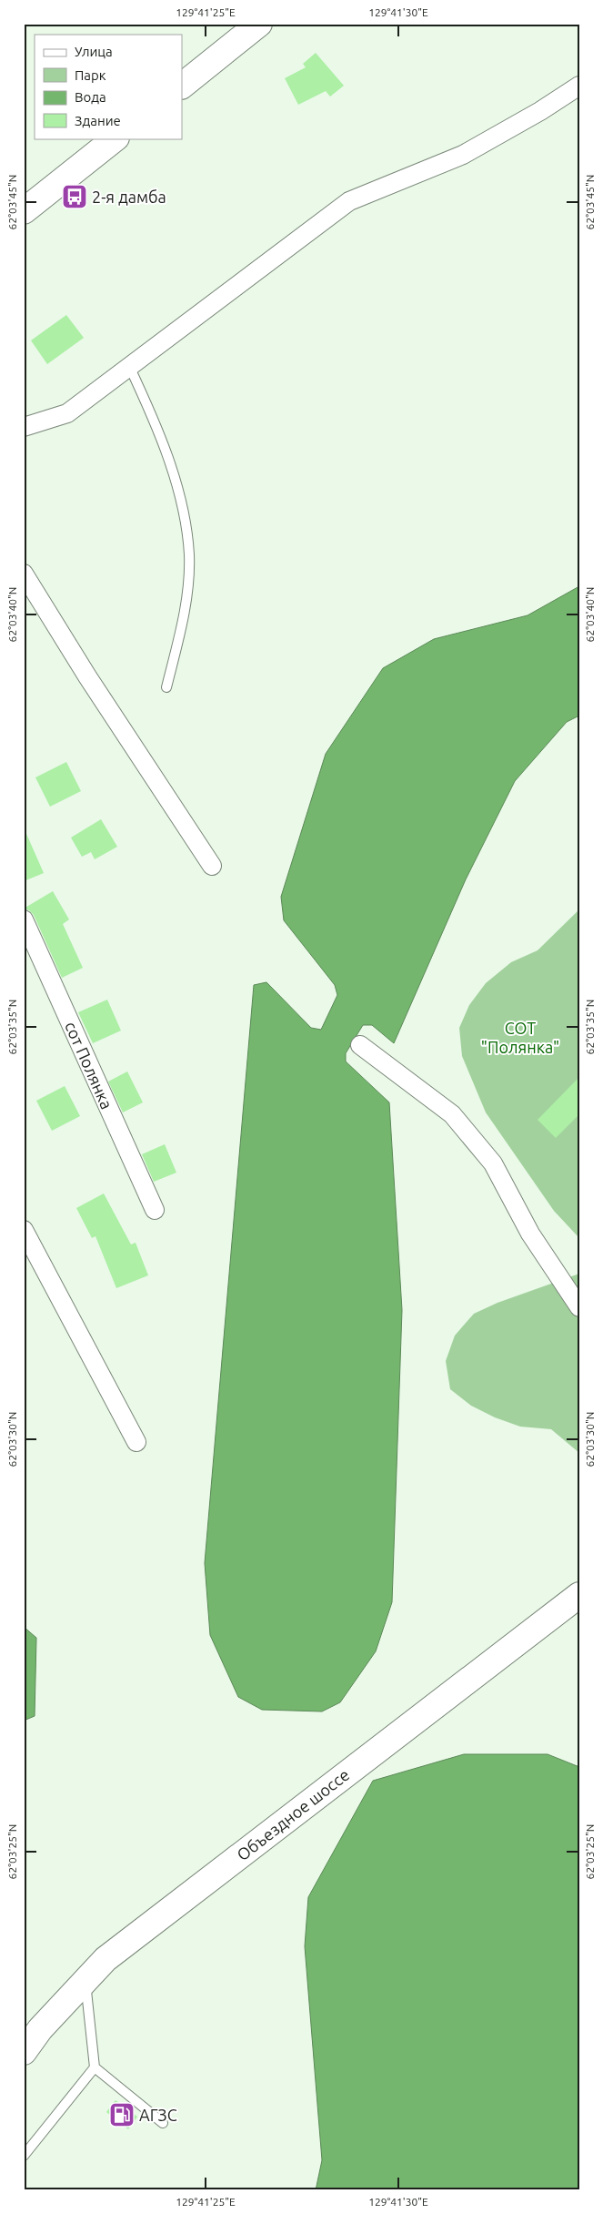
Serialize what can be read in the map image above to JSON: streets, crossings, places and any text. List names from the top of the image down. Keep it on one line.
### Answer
{"streets":{"main road":["Объездное шоссе"],"street":["сот Полянка"]},"parks":["СОТ \"Полянка\""],"places":{"bus stop":["2-я дамба"],"fuel station":["АГЗС"]},"legend":["Улица","Парк","Вода","Здание"],"coordinates":["129°41'25\"E","129°41'30\"E","62°03'45\"N","62°03'40\"N","62°03'35\"N","62°03'30\"N","62°03'25\"N"]}
